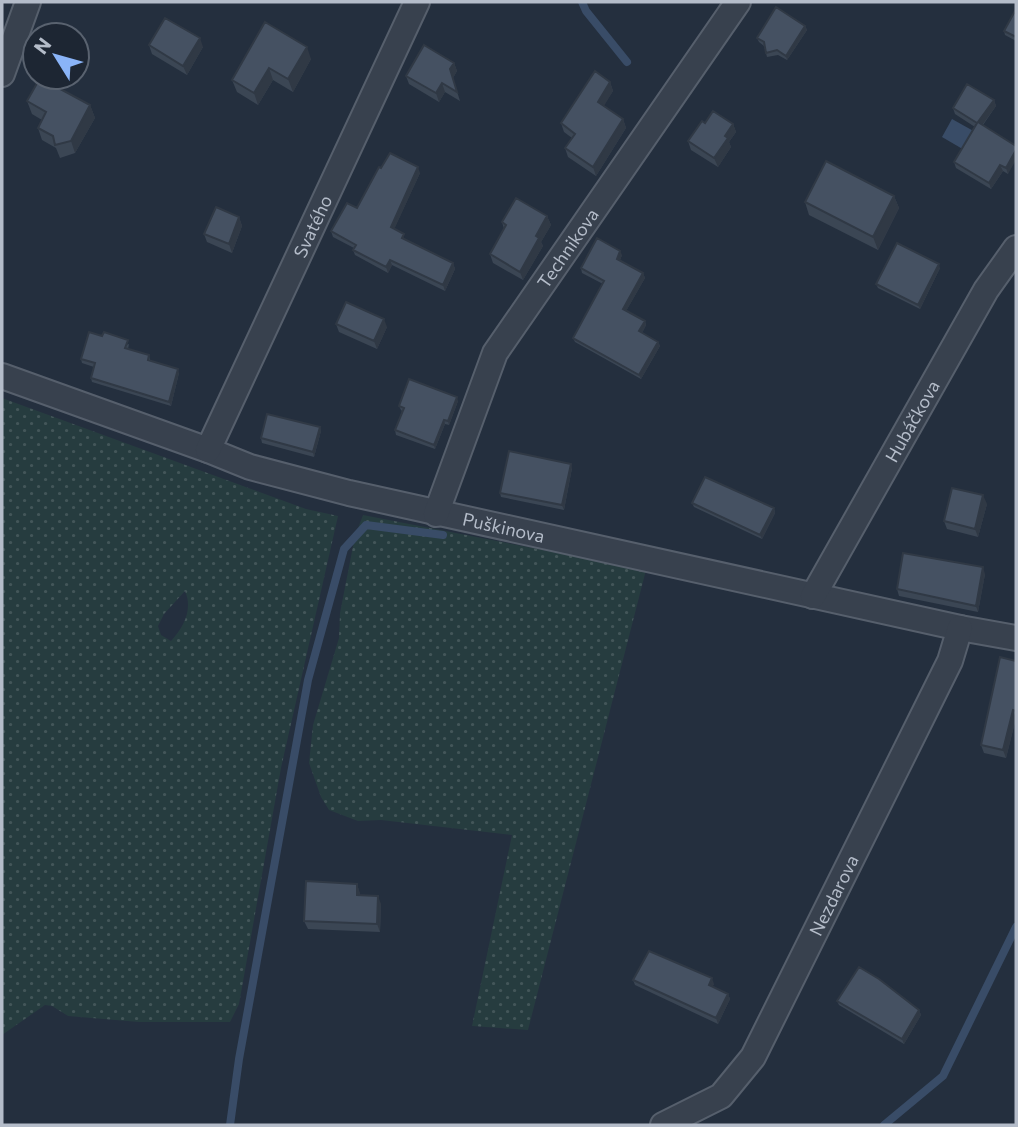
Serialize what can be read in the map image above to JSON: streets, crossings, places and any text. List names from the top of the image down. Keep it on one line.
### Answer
{"streets":{"street":["Svatého","Technikova","Hubáčkova","Puškinova","Nezdarova"]},"crossings":[["Svatého","Puškinova"],["Technikova","Puškinova"],["Hubáčkova","Puškinova"],["Puškinova","Nezdarova"]],"north":"top left"}
